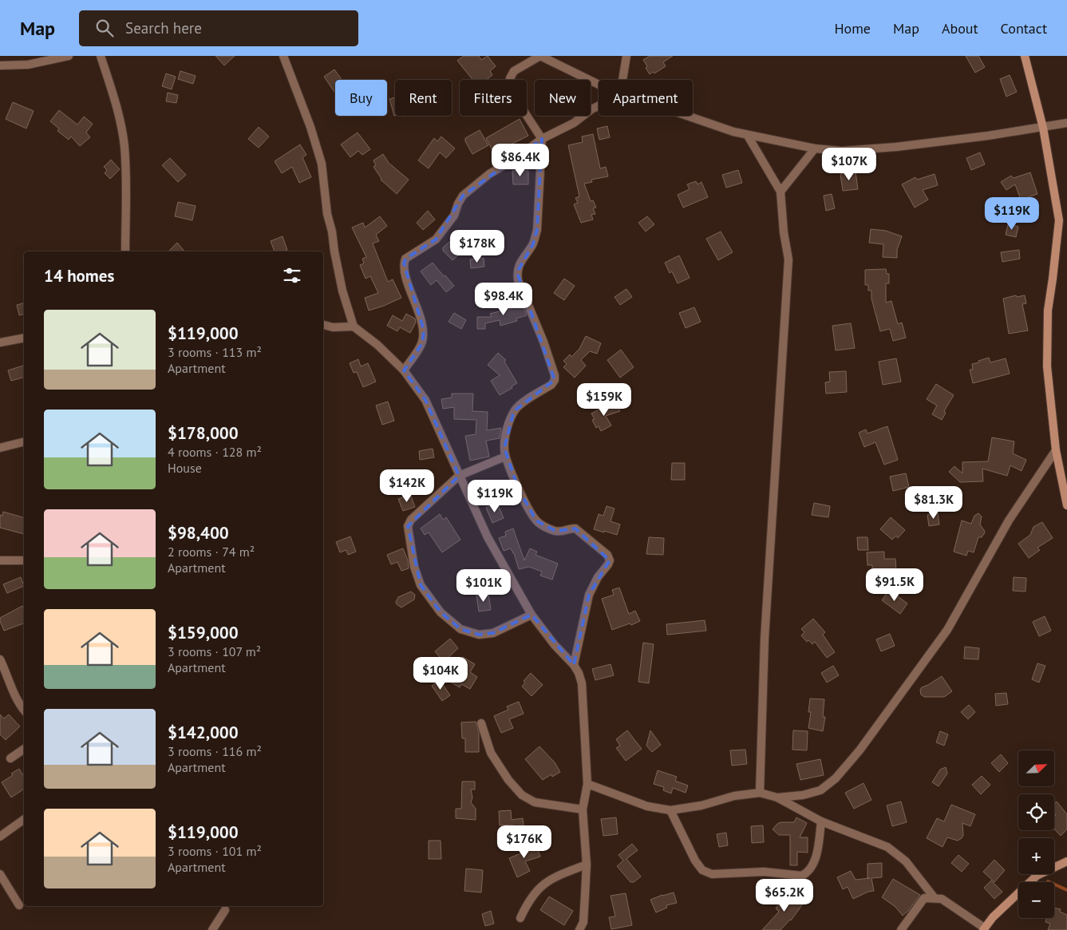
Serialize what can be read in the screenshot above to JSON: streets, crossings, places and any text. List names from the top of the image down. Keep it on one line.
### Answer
{"north":"top right","page":{"header":"Map","search":"Search here","nav":["Home","Map","About","Contact"],"chip":["Buy","Rent","Filters","New","Apartment"],"price":["$86.4K","$107K","$119K","$178K","$98.4K","$159K","$142K","$119K","$81.3K","$91.5K","$101K","$104K","$176K","$65.2K"],"heading":"14 homes","list":[{"name":"$119,000","note":"3 rooms · 113 m² · Apartment"},{"name":"$178,000","note":"4 rooms · 128 m² · House"},{"name":"$98,400","note":"2 rooms · 74 m² · Apartment"},{"name":"$159,000","note":"3 rooms · 107 m² · Apartment"},{"name":"$142,000","note":"3 rooms · 116 m² · Apartment"},{"name":"$119,000","note":"3 rooms · 101 m² · Apartment"}],"map_buttons":["+","−"]}}
